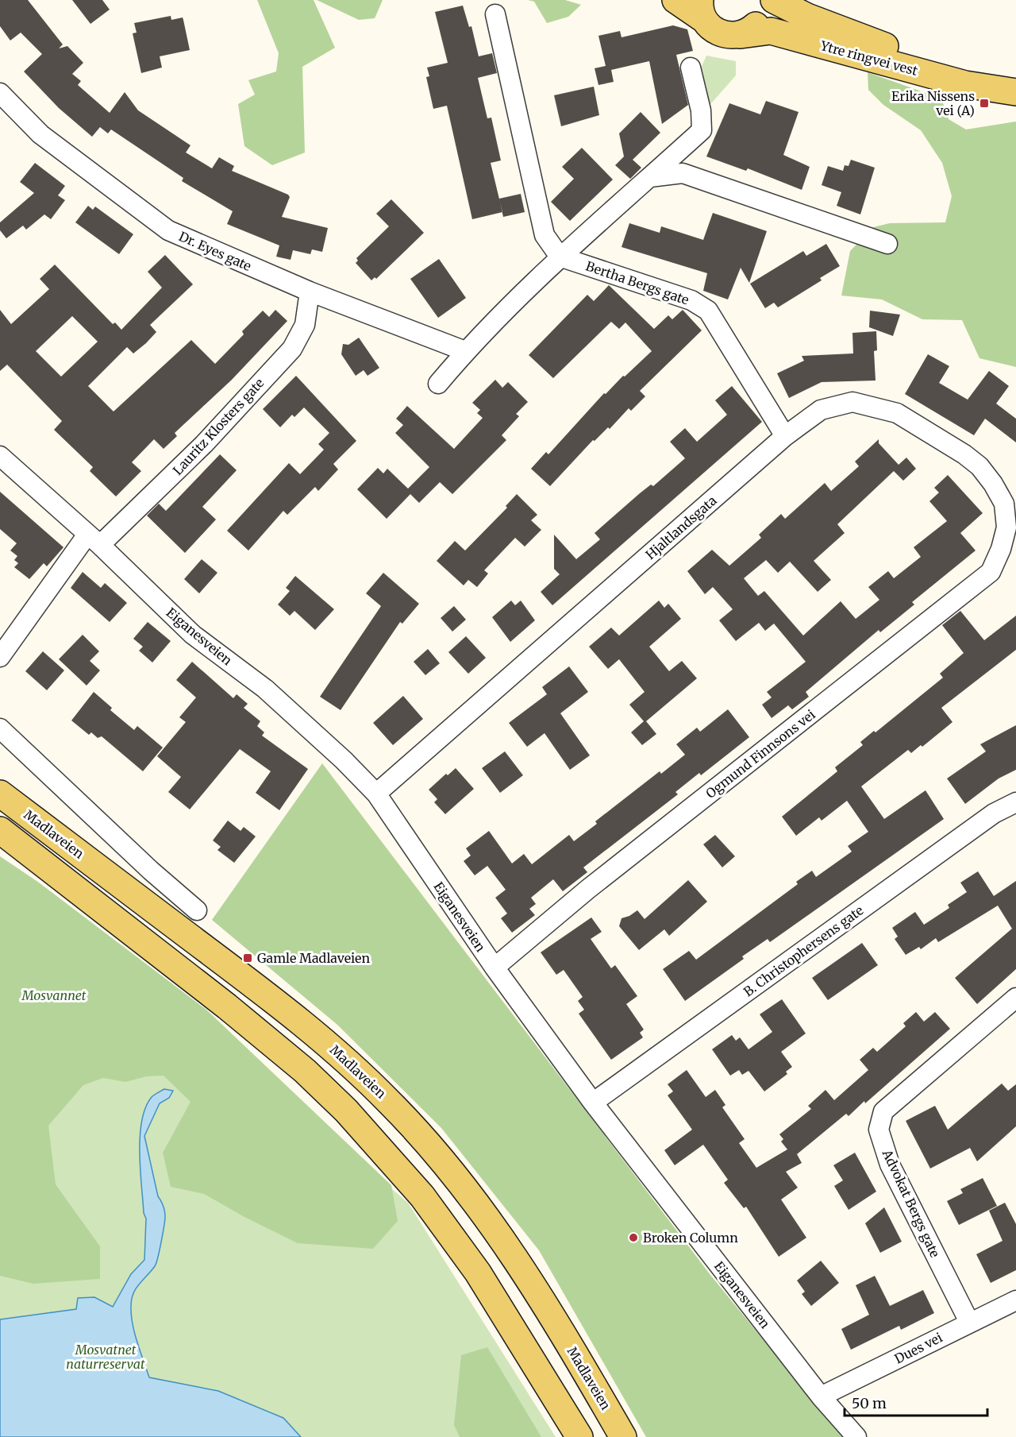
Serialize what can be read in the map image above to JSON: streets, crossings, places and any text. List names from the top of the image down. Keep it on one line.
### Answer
{"streets":{"main road":["Ytre ringvei vest","Madlaveien"],"street":["Dr. Eyes gate","Bertha Bergs gate","Lauritz Klosters gate","Hjaltlandsgata","Eiganesveien","Ogmund Finnsons vei","B. Christophersens gate","Advokat Bergs gate","Dues vei"]},"crossings":[["Dr. Eyes gate","Lauritz Klosters gate"],["Bertha Bergs gate","Hjaltlandsgata"],["Lauritz Klosters gate","Eiganesveien"],["Hjaltlandsgata","Eiganesveien"],["Hjaltlandsgata","Ogmund Finnsons vei"],["Eiganesveien","Ogmund Finnsons vei"],["Eiganesveien","B. Christophersens gate"],["Eiganesveien","Dues vei"],["Advokat Bergs gate","Dues vei"]],"parks":["Mosvannet","Mosvatnet naturreservat"],"places":{"transit":["Erika Nissens vei (A)","Gamle Madlaveien"],"other":["Broken Column"]},"scale_bar":"50 m"}
